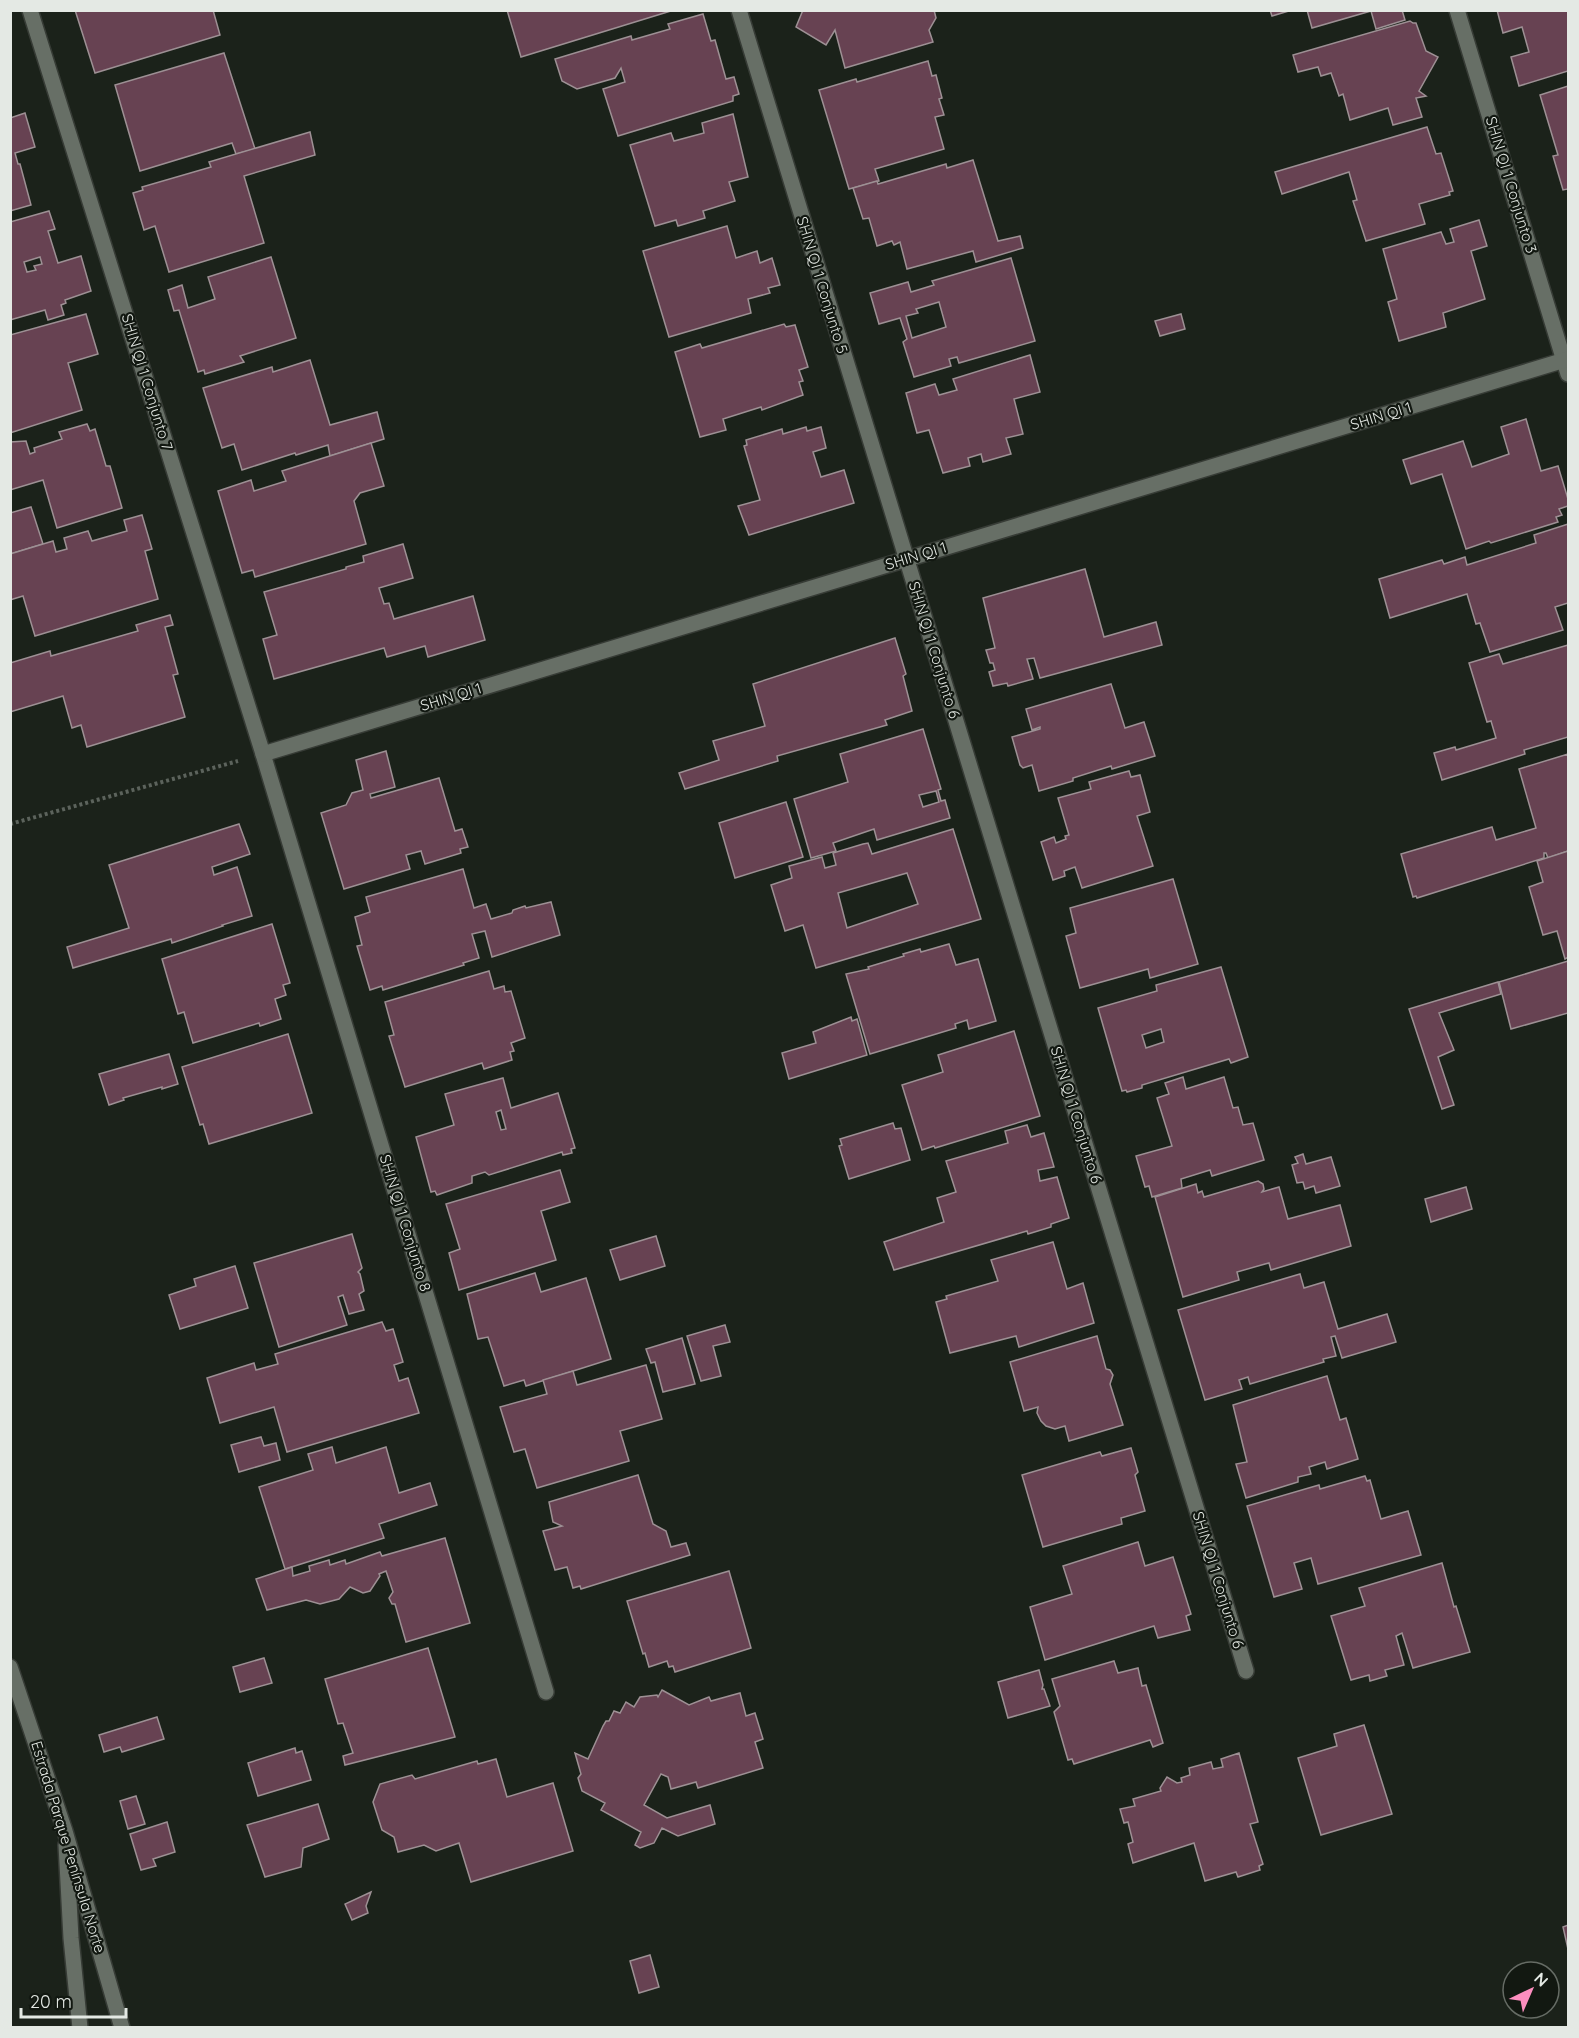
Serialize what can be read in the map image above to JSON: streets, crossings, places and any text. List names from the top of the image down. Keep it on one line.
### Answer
{"streets":{"street":["SHIN QI 1 Conjunto 3","SHIN QI 1 Conjunto 5","SHIN QI 1 Conjunto 7","SHIN QI 1","SHIN QI 1 Conjunto 6","SHIN QI 1 Conjunto 8","Estrada Parque Península Norte"]},"crossings":[["SHIN QI 1 Conjunto 3","SHIN QI 1"],["SHIN QI 1 Conjunto 5","SHIN QI 1"],["SHIN QI 1 Conjunto 5","SHIN QI 1 Conjunto 6"],["SHIN QI 1 Conjunto 7","SHIN QI 1"],["SHIN QI 1 Conjunto 7","SHIN QI 1 Conjunto 8"],["SHIN QI 1","SHIN QI 1 Conjunto 6"],["SHIN QI 1","SHIN QI 1 Conjunto 8"]],"scale_bar":"20 m","north":"top right"}
